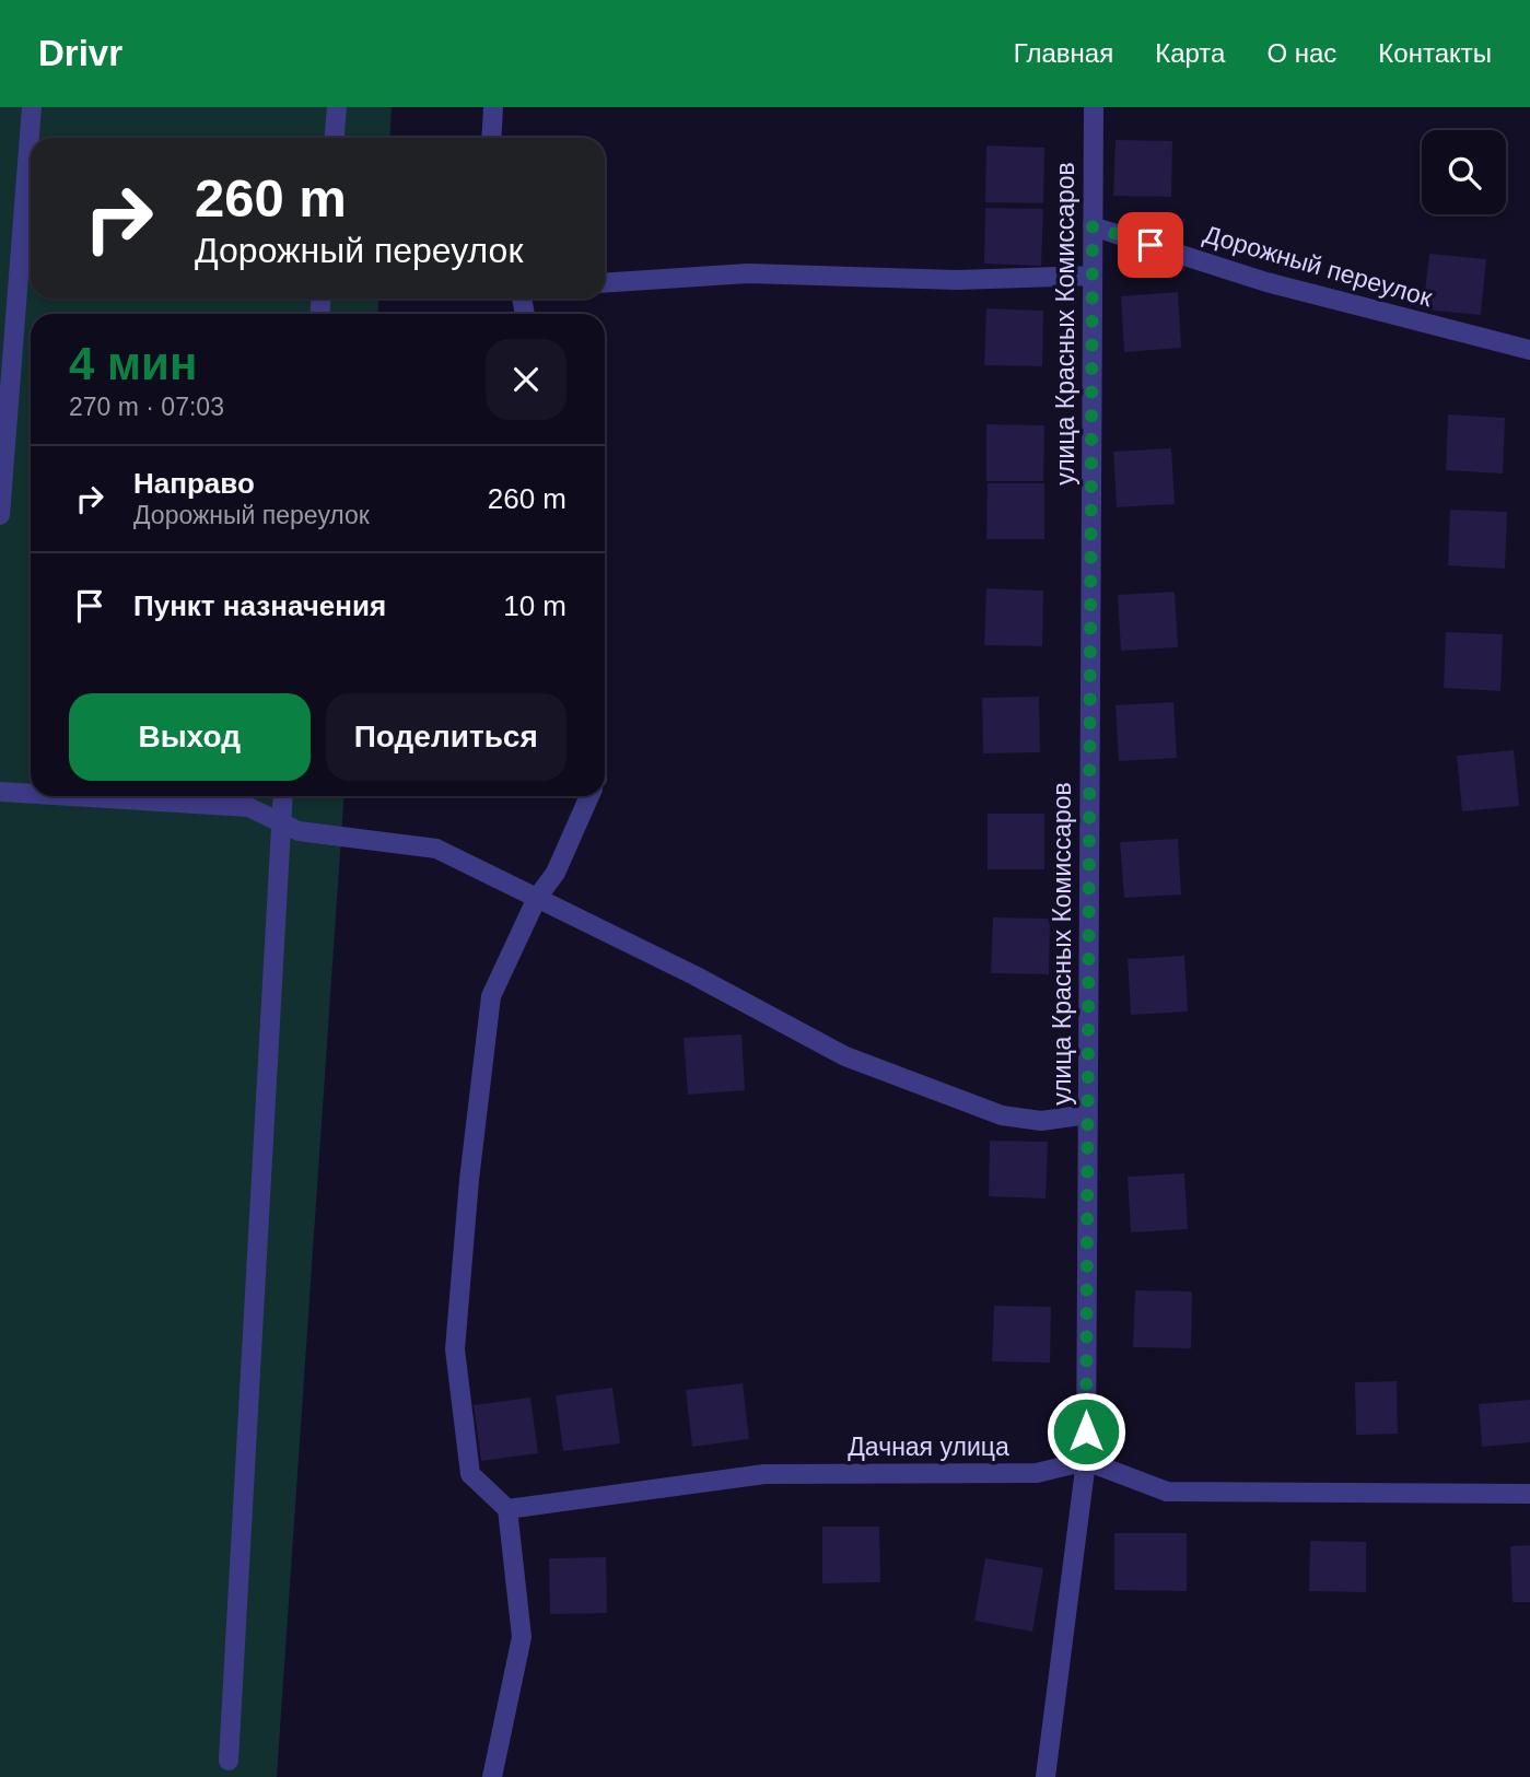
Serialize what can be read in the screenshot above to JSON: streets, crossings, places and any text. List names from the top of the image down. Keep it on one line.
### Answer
{"streets":{"street":["Дорожный переулок","улица Красных Комиссаров","Дачная улица"]},"crossings":[["Дорожный переулок","улица Красных Комиссаров"],["улица Красных Комиссаров","Дачная улица"]],"page":{"header":"Drivr","nav":["Главная","Карта","О нас","Контакты"],"turn":["260 m","Дорожный переулок"],"heading":["4 мин","270 m · 07:03"],"list":[{"name":"Направо","note":"Дорожный переулок","value":"260 m"},{"name":"Пункт назначения","value":"10 m"}],"buttons":["Выход","Поделиться"]}}
